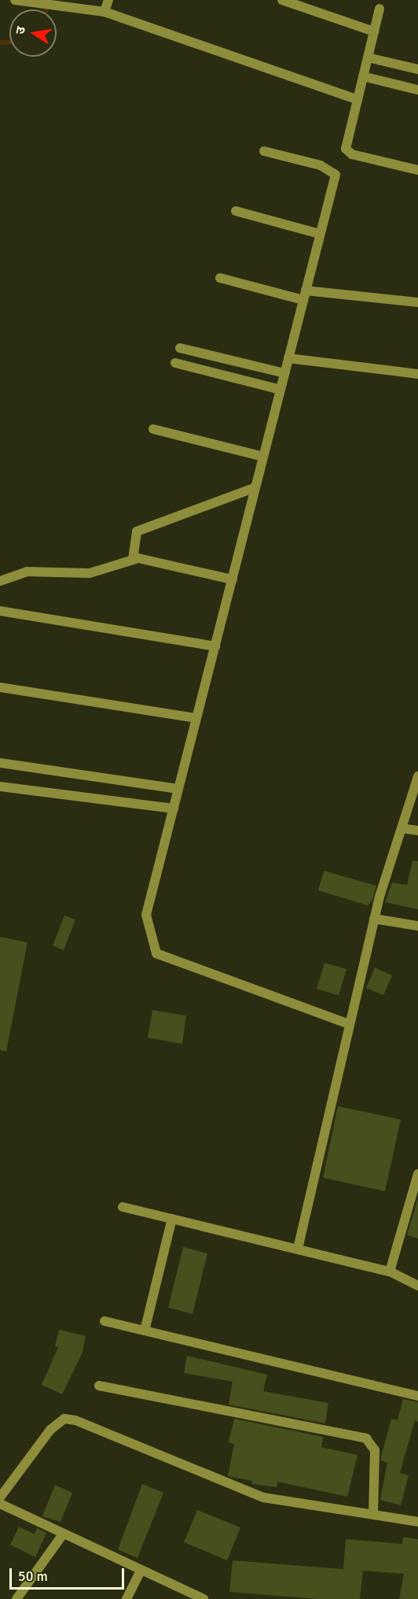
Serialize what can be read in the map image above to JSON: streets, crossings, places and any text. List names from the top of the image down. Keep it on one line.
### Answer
{"scale_bar":"50 m","north":"left"}
